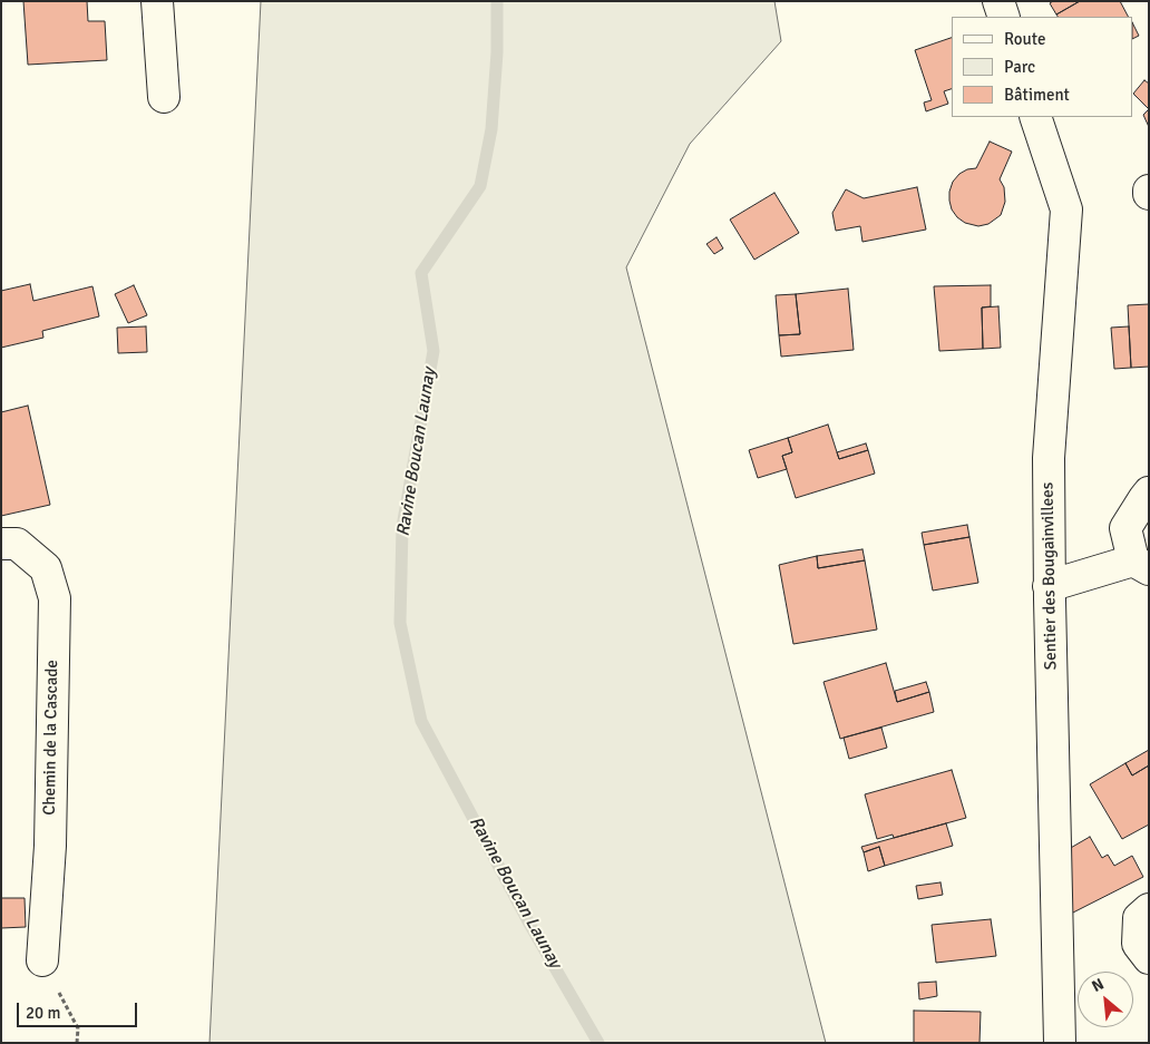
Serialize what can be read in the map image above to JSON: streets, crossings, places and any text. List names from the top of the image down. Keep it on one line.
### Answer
{"streets":{"street":["Sentier des Bougainvillees","Chemin de la Cascade"]},"water":["Ravine Boucan Launay"],"legend":["Route","Parc","Bâtiment"],"scale_bar":"20 m","north":"top left"}
